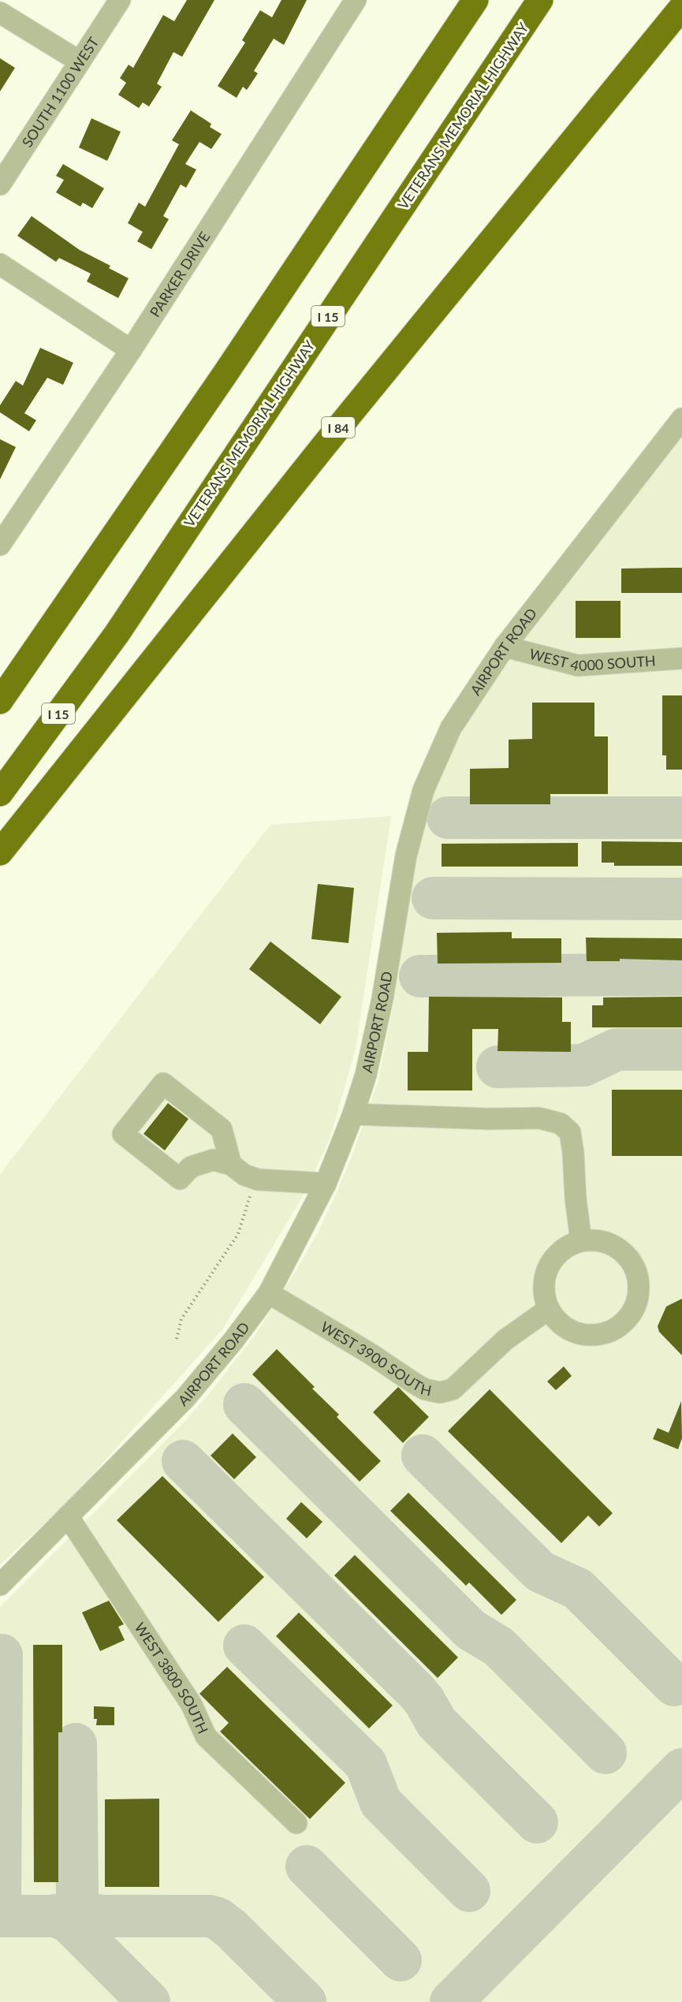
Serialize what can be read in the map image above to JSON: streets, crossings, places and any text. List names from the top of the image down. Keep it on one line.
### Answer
{"streets":{"highway":["VETERANS MEMORIAL HIGHWAY","I 15","I 84"],"street":["SOUTH 1100 WEST","PARKER DRIVE","AIRPORT ROAD","WEST 4000 SOUTH","WEST 3900 SOUTH","WEST 3800 SOUTH"]},"crossings":[["AIRPORT ROAD","WEST 4000 SOUTH"],["AIRPORT ROAD","WEST 3900 SOUTH"],["AIRPORT ROAD","WEST 3800 SOUTH"]]}
